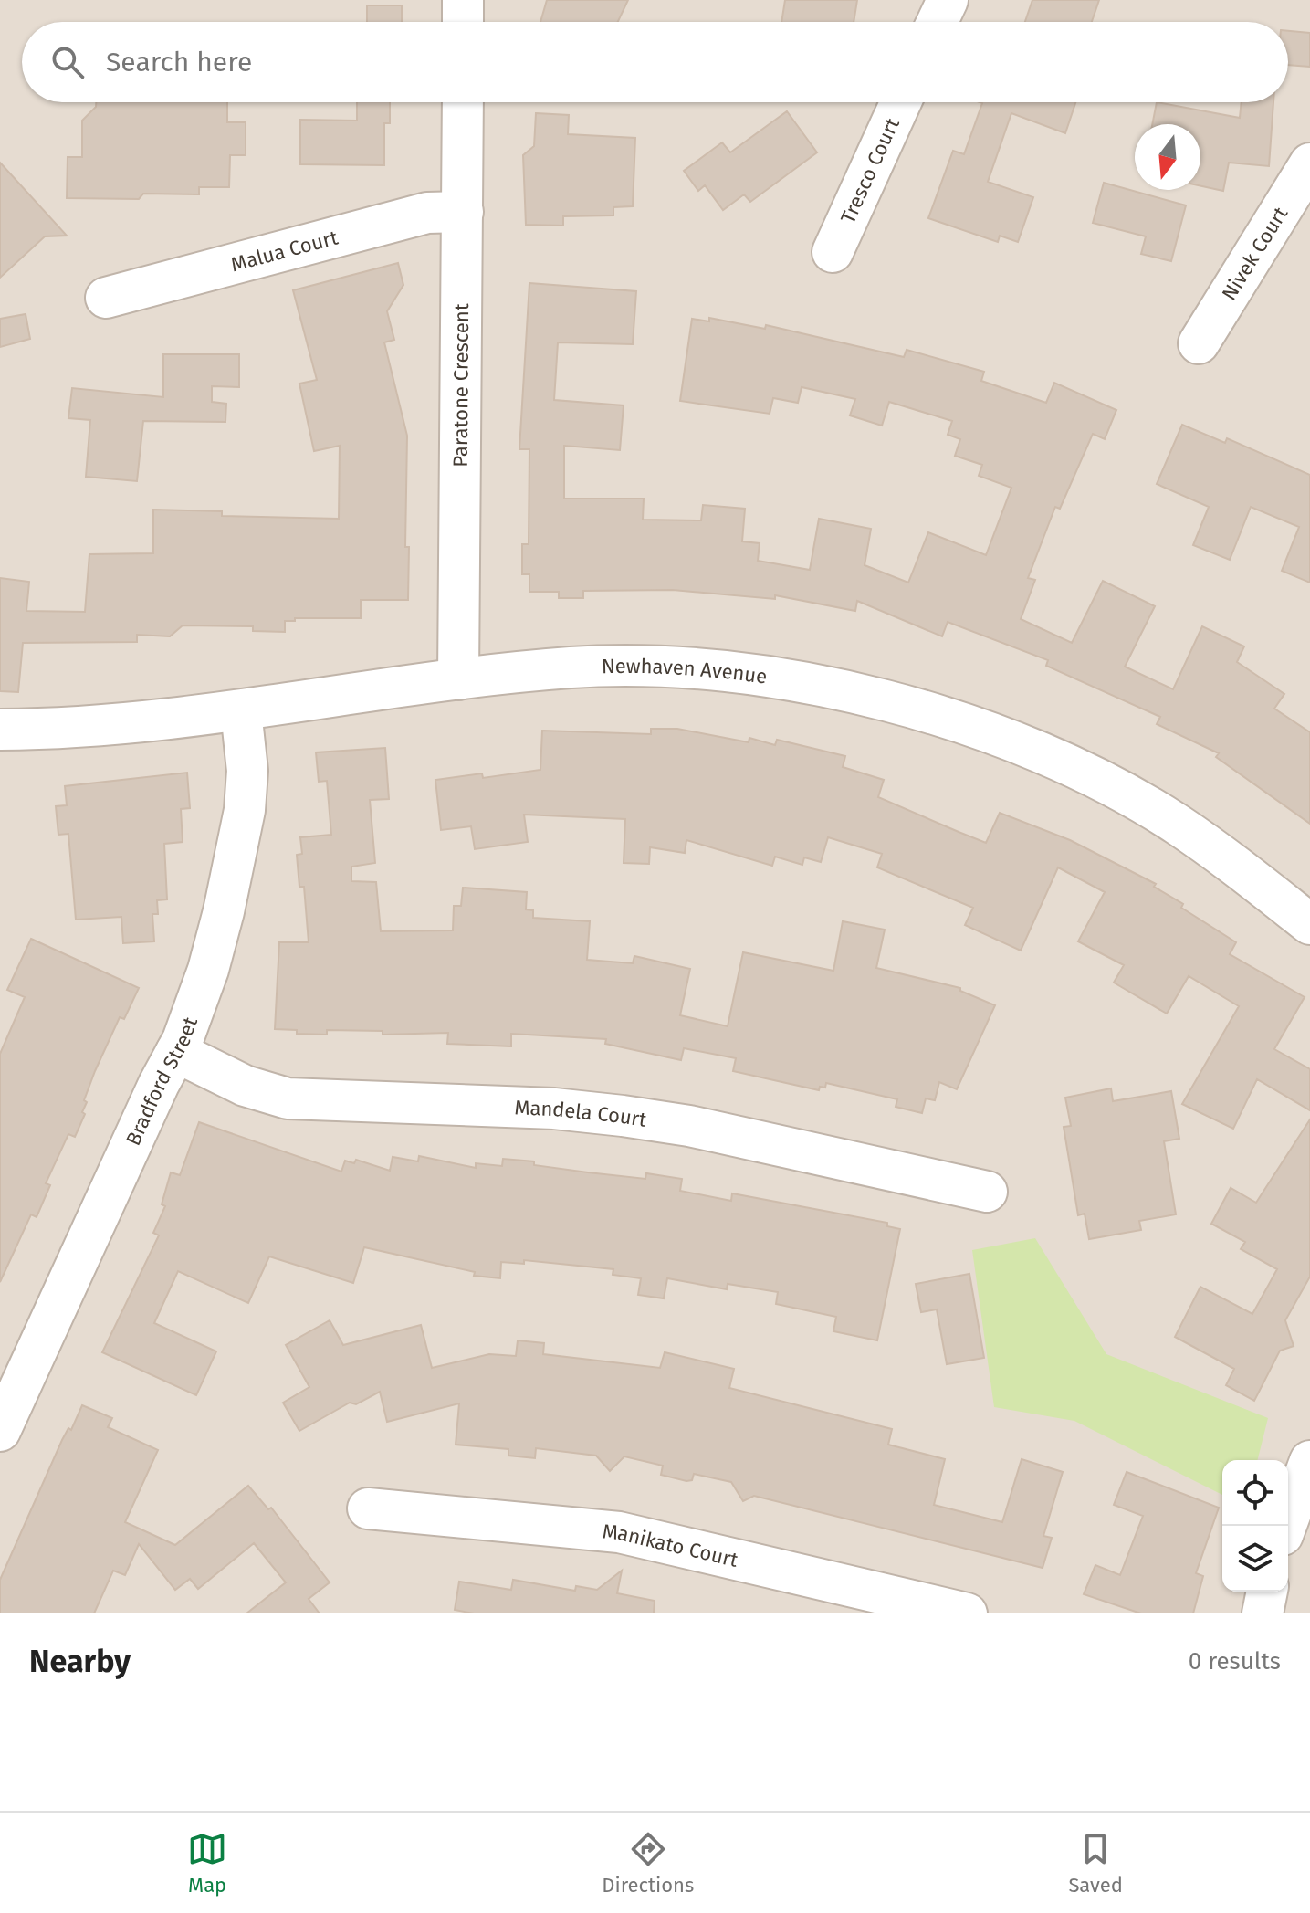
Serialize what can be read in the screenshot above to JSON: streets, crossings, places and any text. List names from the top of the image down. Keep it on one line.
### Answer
{"streets":{"street":["Tresco Court","Malua Court","Nivek Court","Paratone Crescent","Newhaven Avenue","Bradford Street","Mandela Court","Manikato Court"]},"crossings":[["Malua Court","Paratone Crescent"],["Paratone Crescent","Newhaven Avenue"],["Newhaven Avenue","Bradford Street"],["Bradford Street","Mandela Court"]],"north":"bottom","page":{"search":"Search here","heading":["Nearby","0 results"],"nav":["Map","Directions","Saved"]}}
